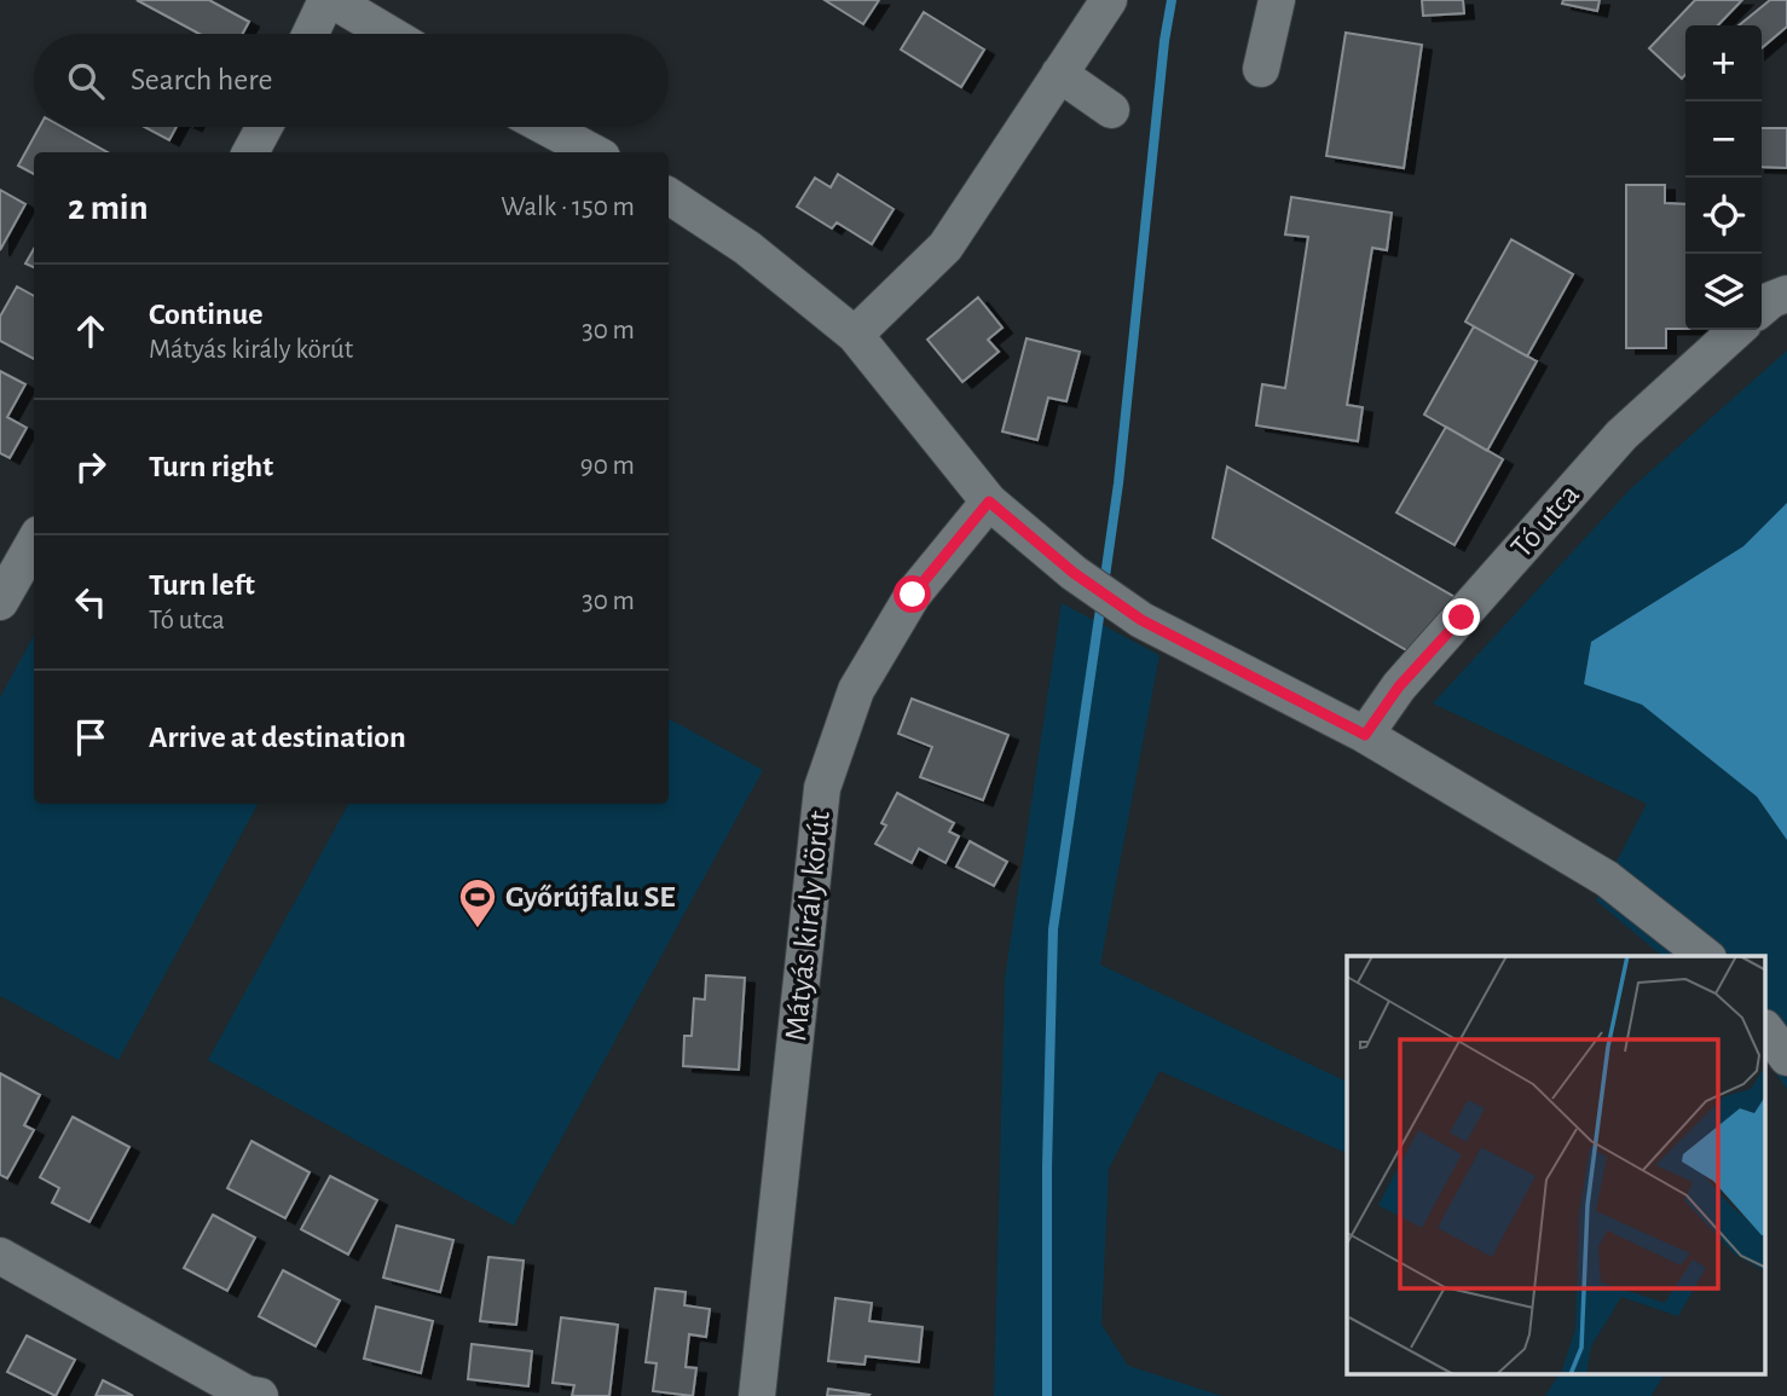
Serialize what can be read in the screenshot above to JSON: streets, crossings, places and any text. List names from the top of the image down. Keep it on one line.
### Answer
{"streets":{"street":["Tó utca","Mátyás király körút"]},"places":{"sports":["Győrújfalu SE"]},"page":{"map_buttons":["+","−"],"search":"Search here","heading":["2 min","Walk · 150 m"],"list":[["Continue","Mátyás király körút","30 m"],["Turn right","90 m"],["Turn left","Tó utca","30 m"],"Arrive at destination"]}}
